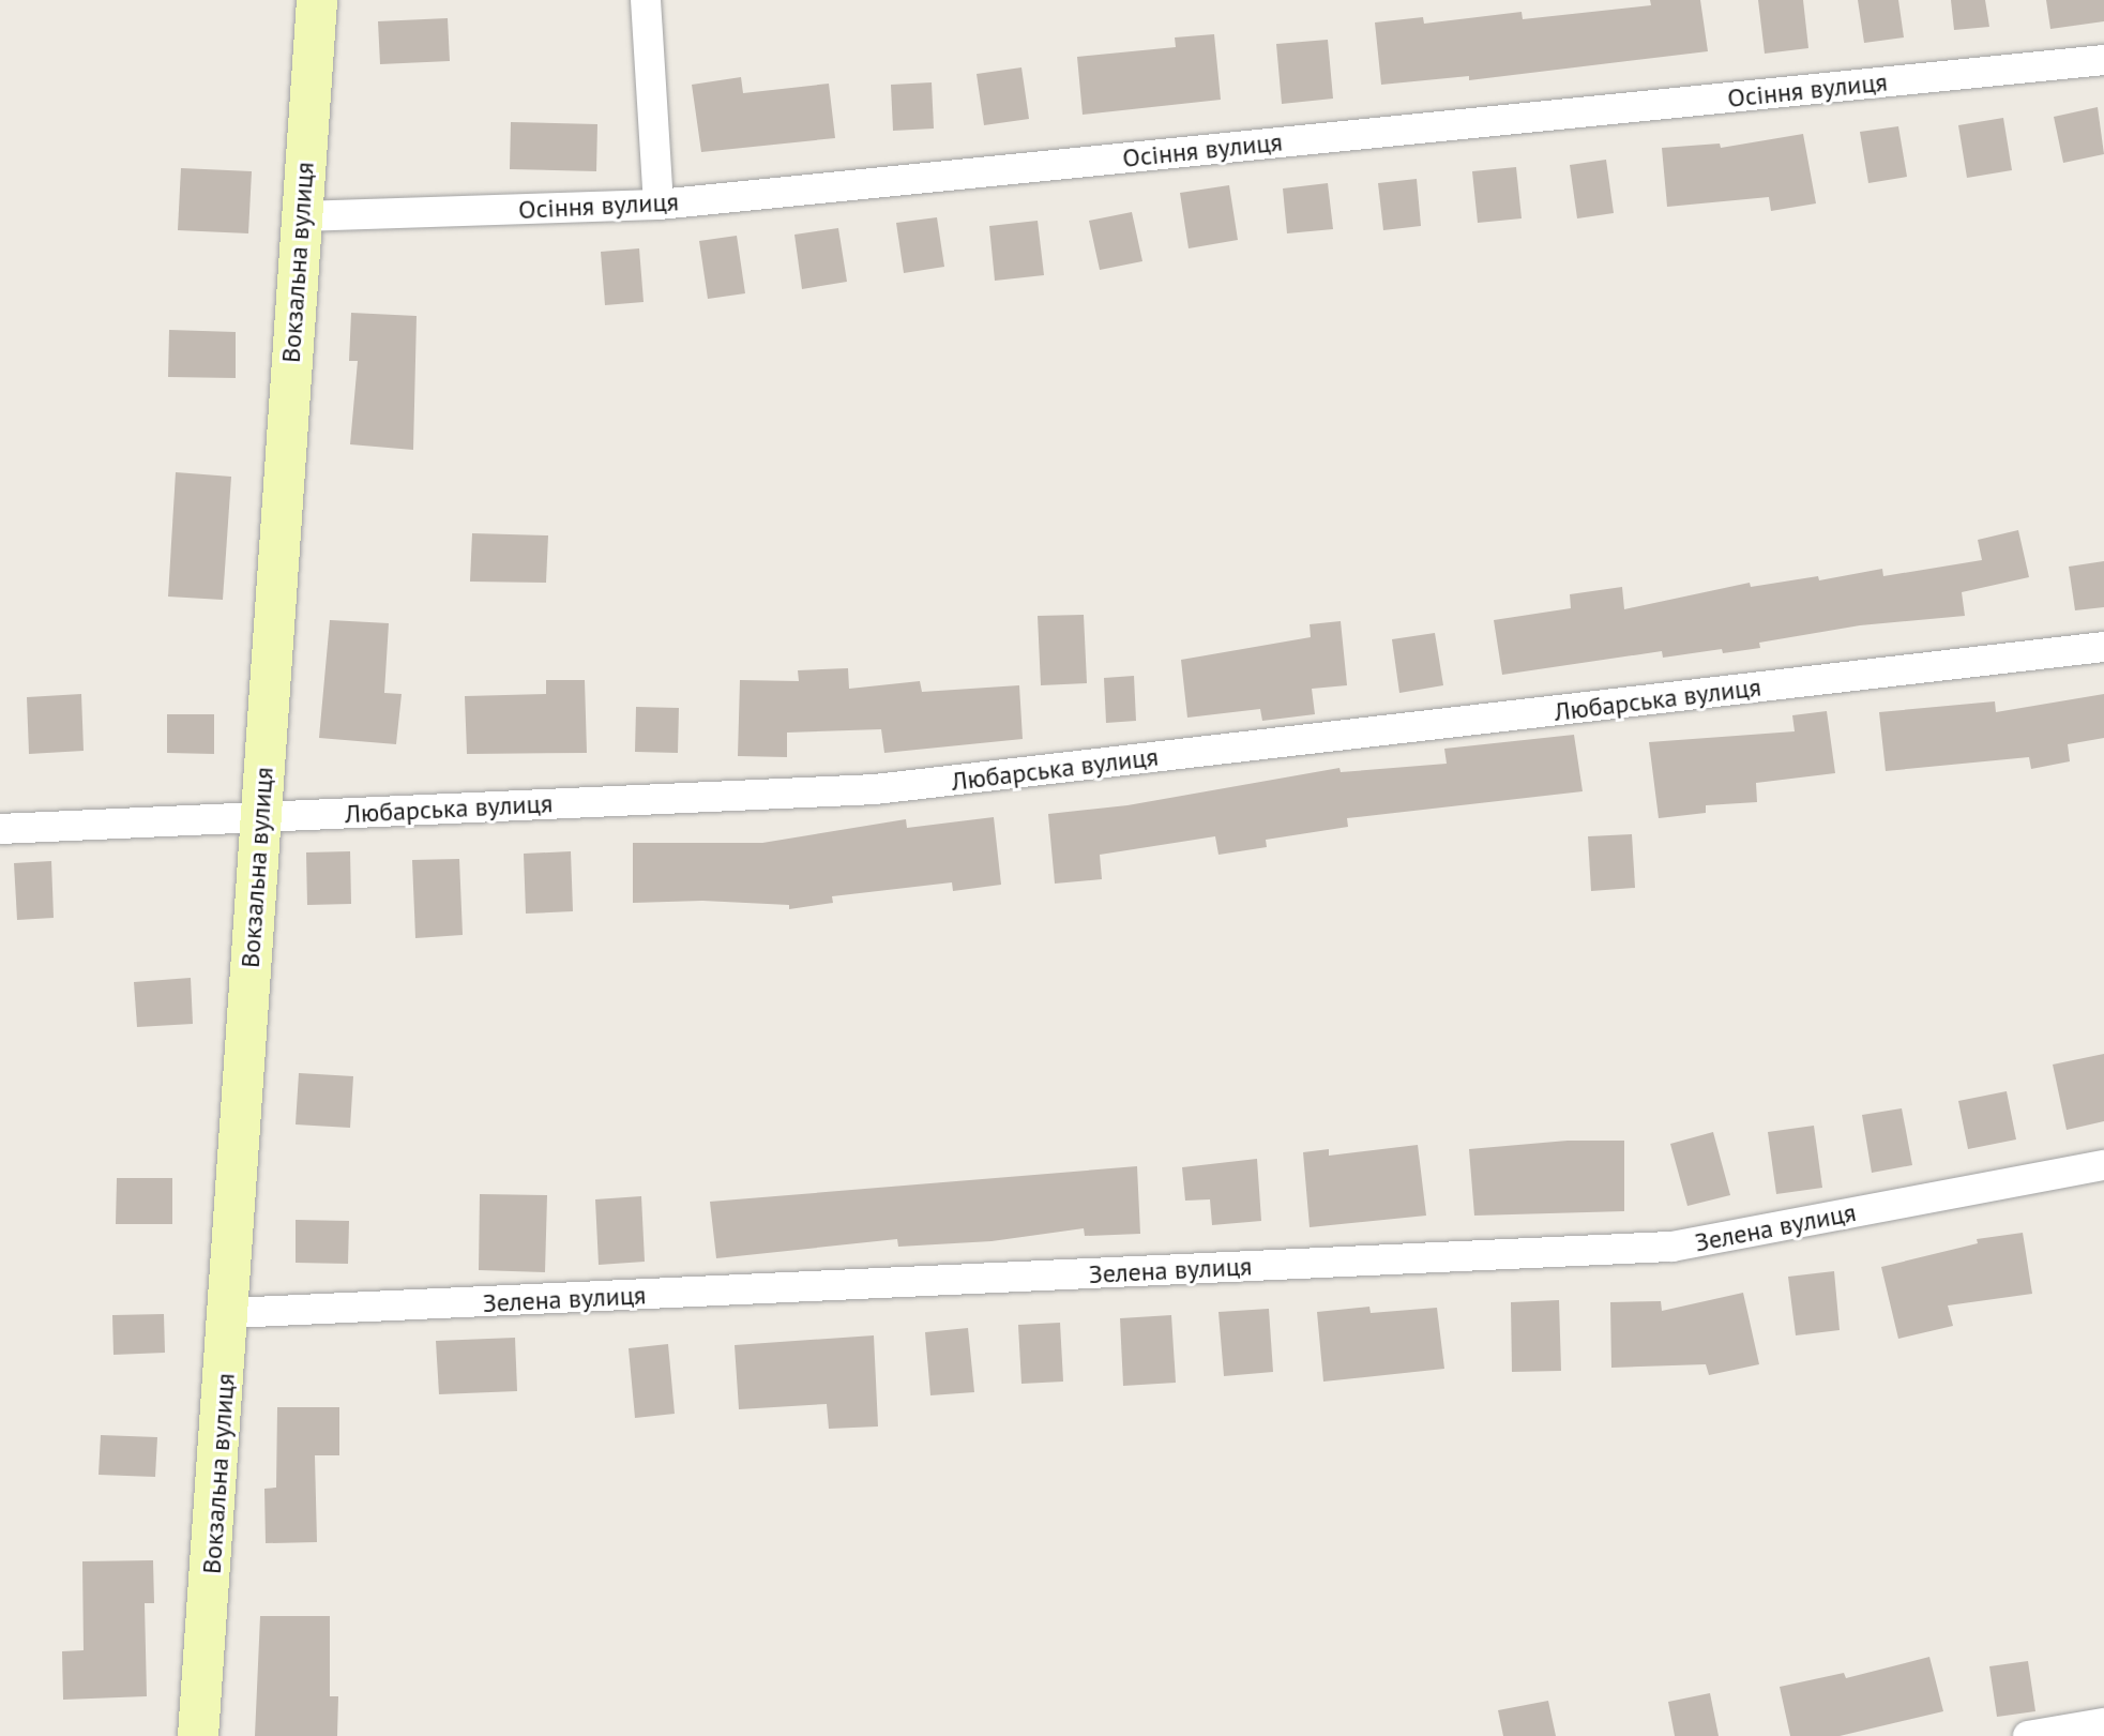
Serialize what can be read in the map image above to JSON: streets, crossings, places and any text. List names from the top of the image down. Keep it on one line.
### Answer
{"streets":{"main road":["Вокзальна вулиця"],"street":["Осіння вулиця","Любарська вулиця","Зелена вулиця"]},"crossings":[["Осіння вулиця","Вокзальна вулиця"],["Вокзальна вулиця","Любарська вулиця"],["Вокзальна вулиця","Зелена вулиця"]]}
